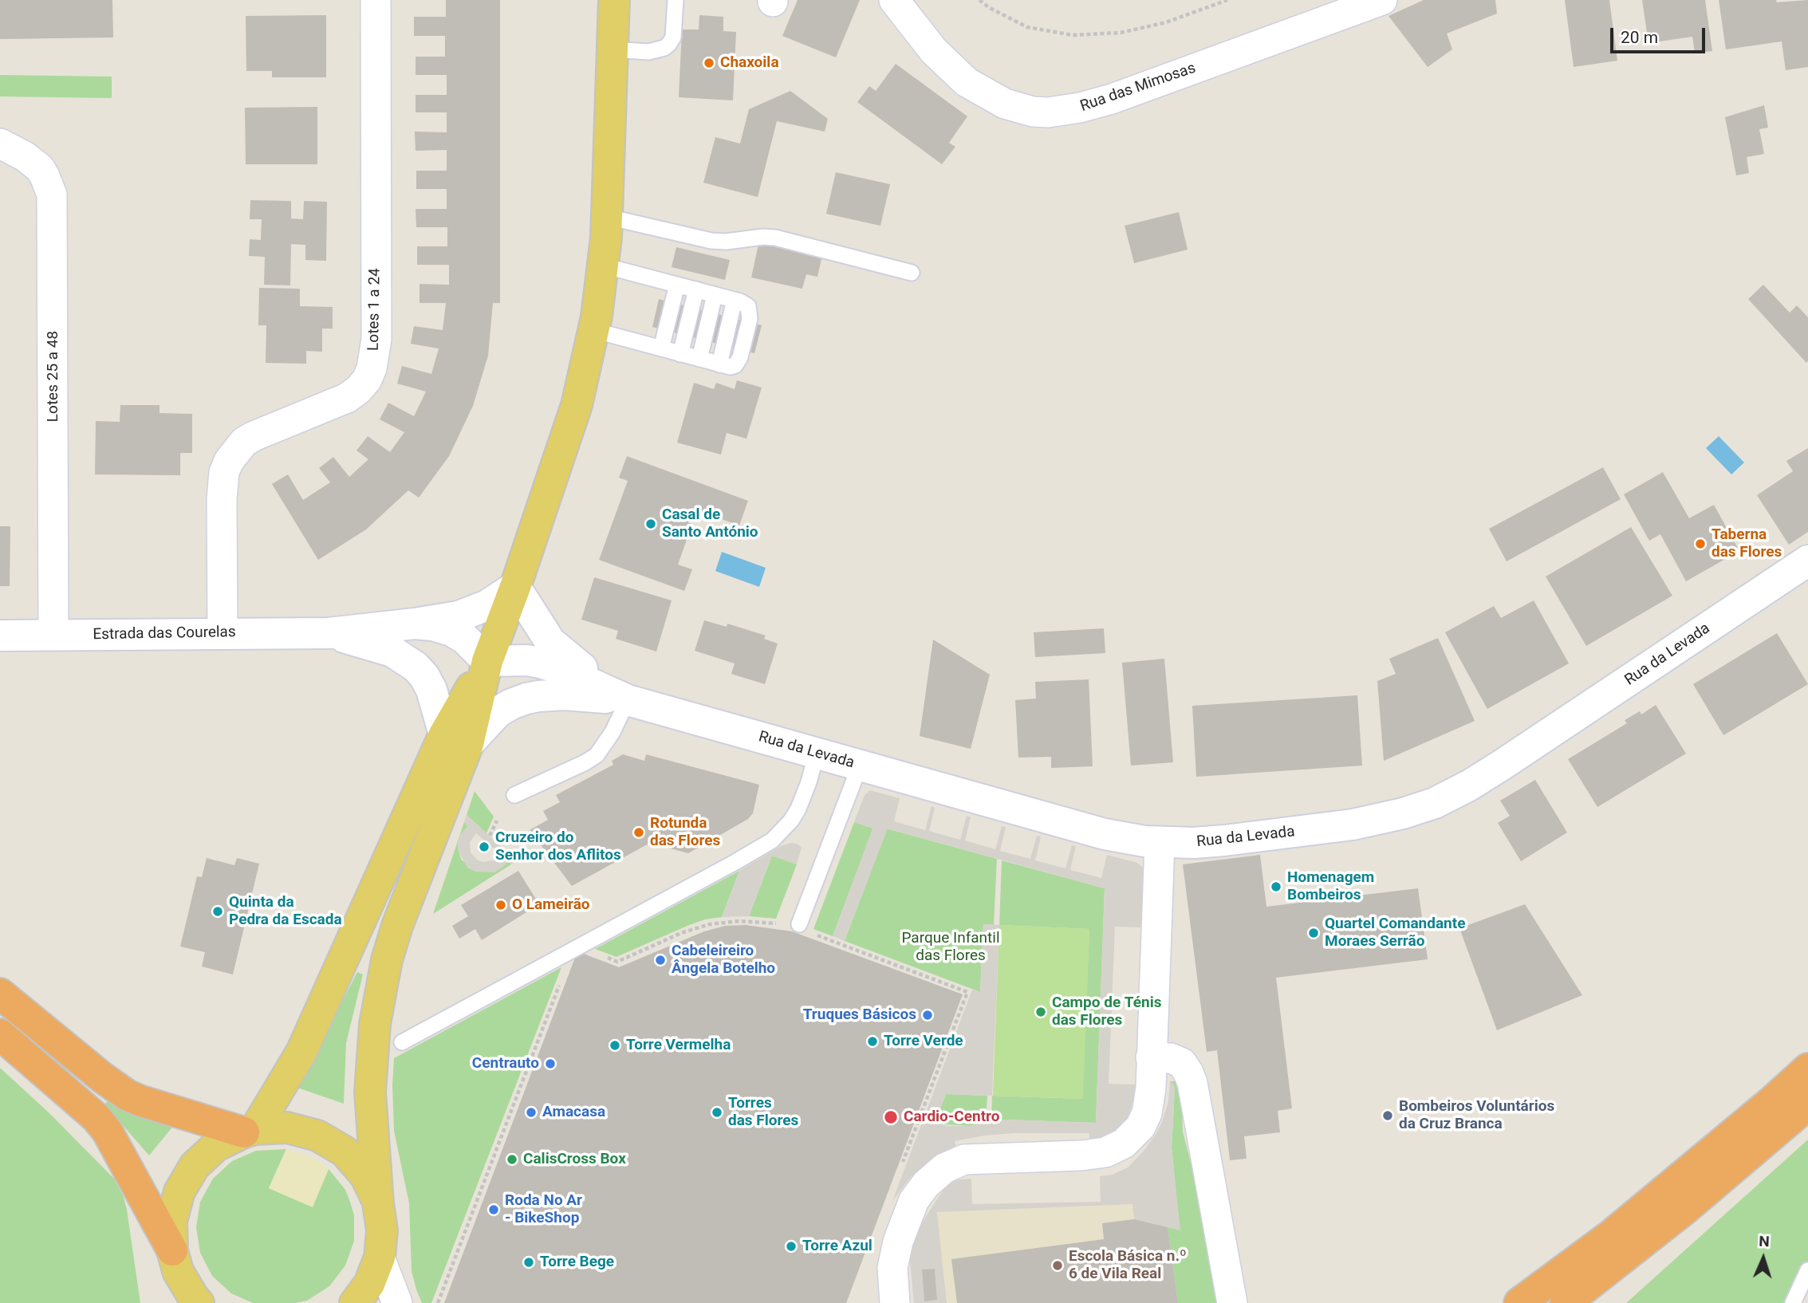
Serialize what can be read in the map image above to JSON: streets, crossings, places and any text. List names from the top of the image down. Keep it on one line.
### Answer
{"streets":{"street":["Rua das Mimosas","Lotes 1 a 24","Lotes 25 a 48","Estrada das Courelas","Rua da Levada"]},"crossings":[["Lotes 1 a 24","Estrada das Courelas"],["Lotes 25 a 48","Estrada das Courelas"]],"parks":["Parque Infantil das Flores"],"places":["Chaxoila","Casal de Santo António","Taberna das Flores","Rotunda das Flores","Cruzeiro do Senhor dos Aflitos","Homenagem Bombeiros","O Lameirão","Quinta da Pedra da Escada","Quartel Comandante Moraes Serrão","Cabeleireiro Ângela Botelho","Campo de Ténis das Flores","Truques Básicos","Torre Verde","Torre Vermelha","Centrauto","Amacasa","Torres das Flores","Bombeiros Voluntários da Cruz Branca","Cardio-Centro","CalisCross Box","Roda No Ar - BikeShop","Torre Azul","Torre Bege","Escola Básica n.º 6 de Vila Real"],"scale_bar":"20 m","north":"top"}
